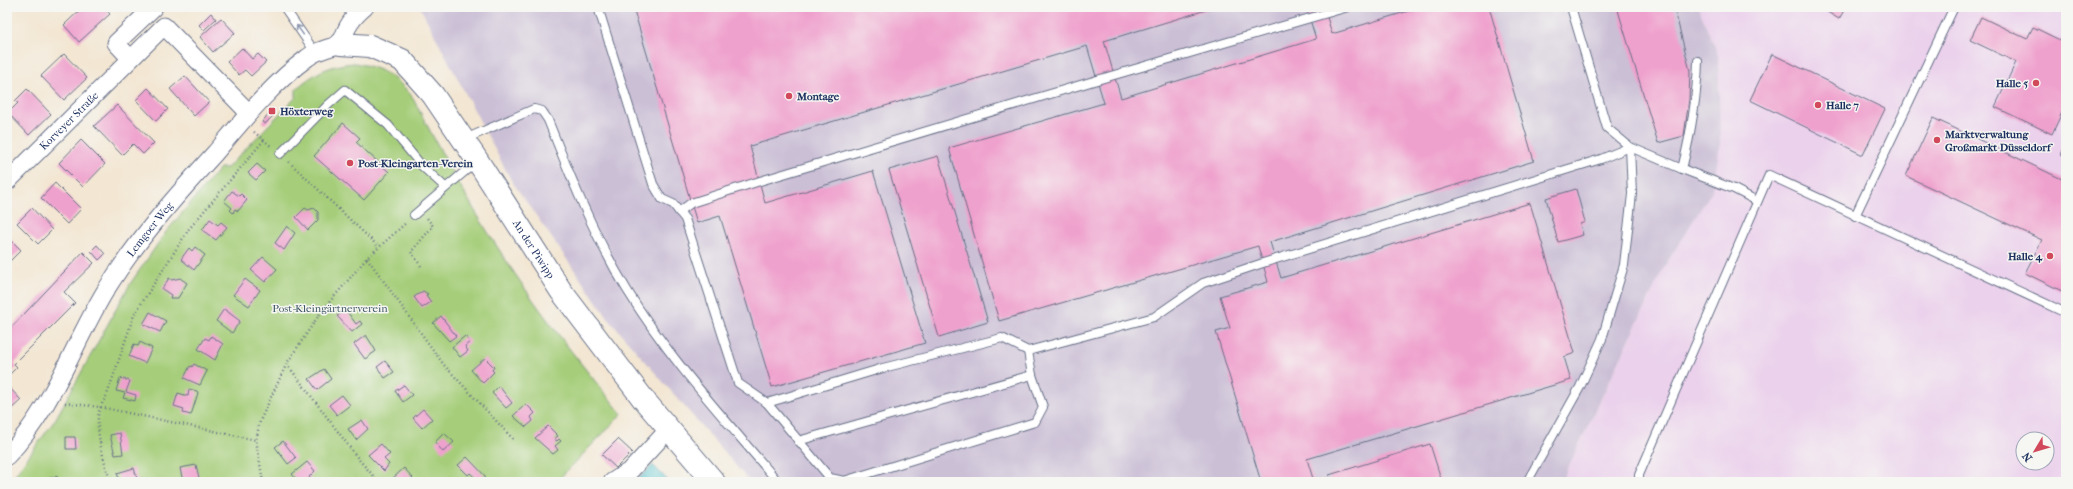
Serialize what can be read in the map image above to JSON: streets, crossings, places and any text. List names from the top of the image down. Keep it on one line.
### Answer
{"streets":{"street":["Korveyer Straße","Lemgoer Weg","An der Piwipp"]},"crossings":[["Lemgoer Weg","An der Piwipp"]],"parks":["Post-Kleingärtnerverein"],"places":{"other":["Halle 5","Montage","Halle 7","Marktverwaltung Großmarkt Düsseldorf","Post-Kleingarten-Verein","Halle 4"],"transit":["Höxterweg"]},"north":"bottom left"}
